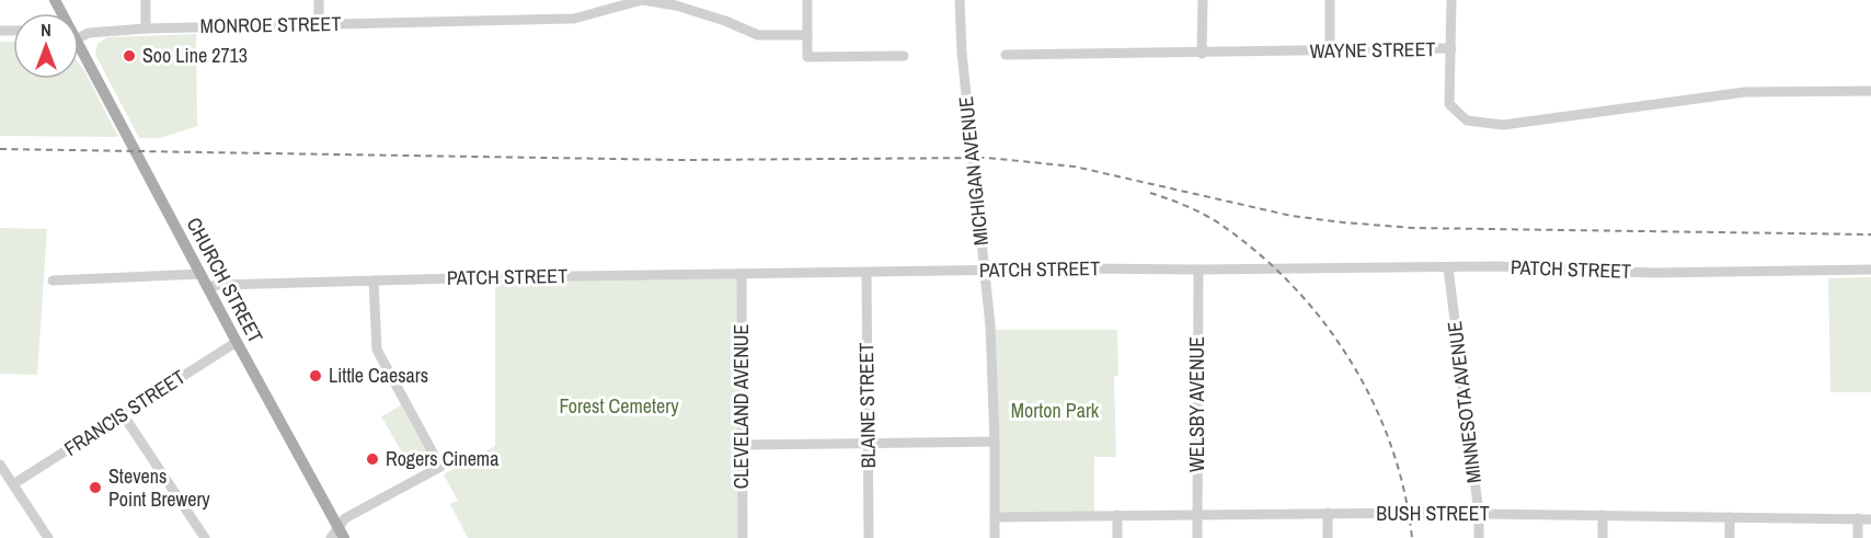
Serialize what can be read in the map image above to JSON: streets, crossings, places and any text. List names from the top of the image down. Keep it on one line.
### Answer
{"streets":{"main road":["CHURCH STREET"],"street":["MONROE STREET","WAYNE STREET","MICHIGAN AVENUE","PATCH STREET","MINNESOTA AVENUE","WELSBY AVENUE","BLAINE STREET","CLEVELAND AVENUE","FRANCIS STREET","BUSH STREET"]},"crossings":[["MICHIGAN AVENUE","PATCH STREET"],["MICHIGAN AVENUE","BUSH STREET"],["PATCH STREET","CHURCH STREET"],["PATCH STREET","MINNESOTA AVENUE"],["PATCH STREET","WELSBY AVENUE"],["PATCH STREET","BLAINE STREET"],["PATCH STREET","CLEVELAND AVENUE"],["CHURCH STREET","FRANCIS STREET"],["MINNESOTA AVENUE","BUSH STREET"],["WELSBY AVENUE","BUSH STREET"]],"parks":["Forest Cemetery","Morton Park"],"places":["Soo Line 2713","Little Caesars","Rogers Cinema","Stevens Point Brewery"],"north":"top"}
